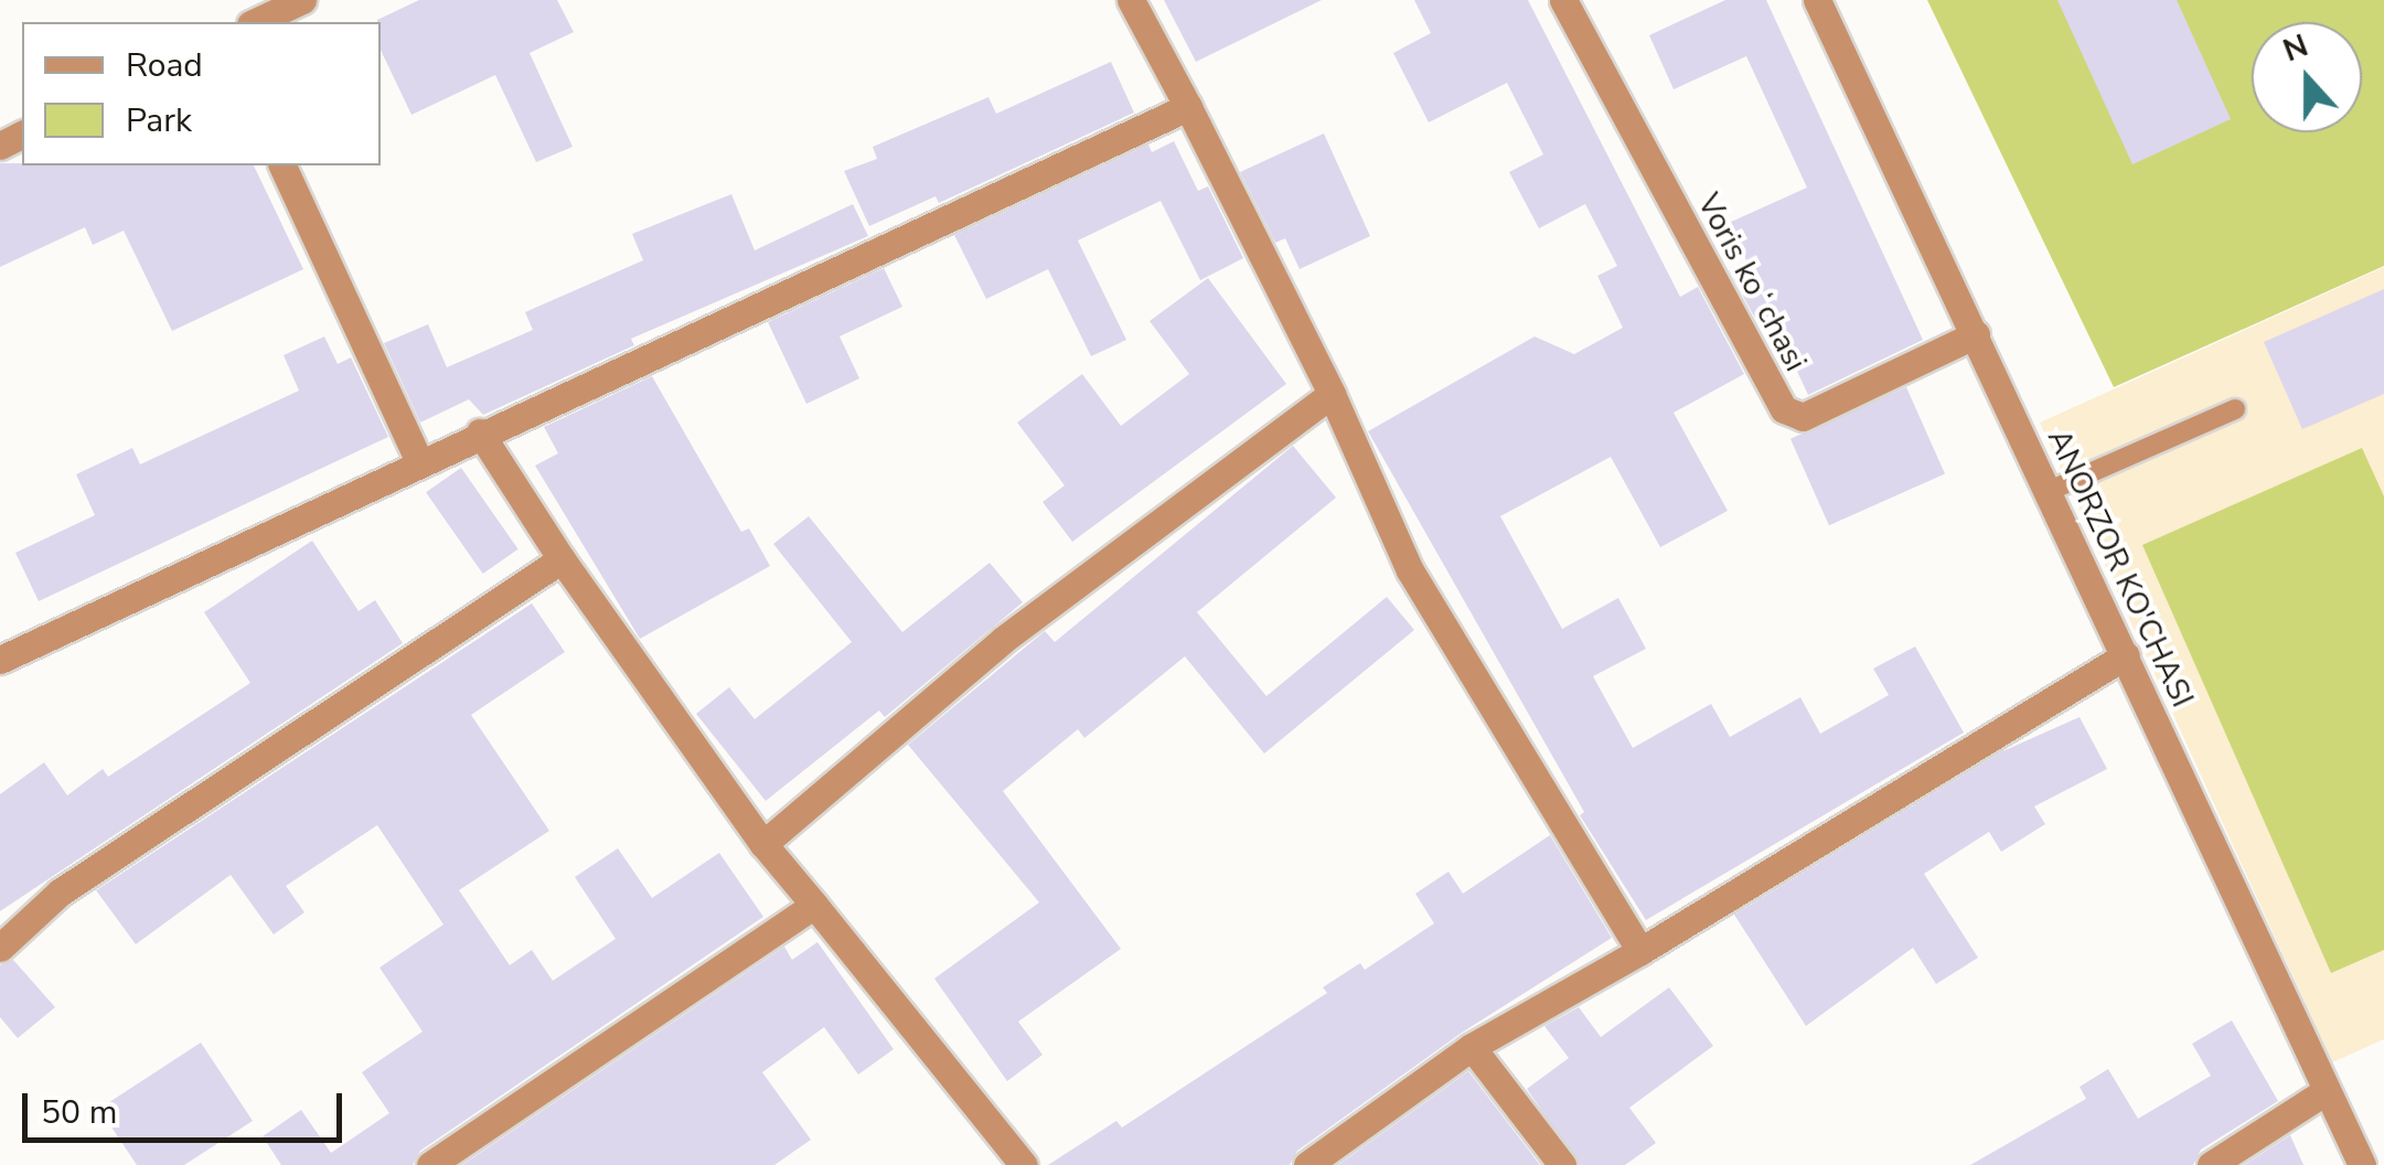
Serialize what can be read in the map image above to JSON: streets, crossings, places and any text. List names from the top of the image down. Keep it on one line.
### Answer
{"streets":{"street":["Voris koʻchasi","ANORZOR KO'CHASI"]},"crossings":[["Voris koʻchasi","ANORZOR KO'CHASI"]],"legend":["Road","Park"],"scale_bar":"50 m","north":"top"}
